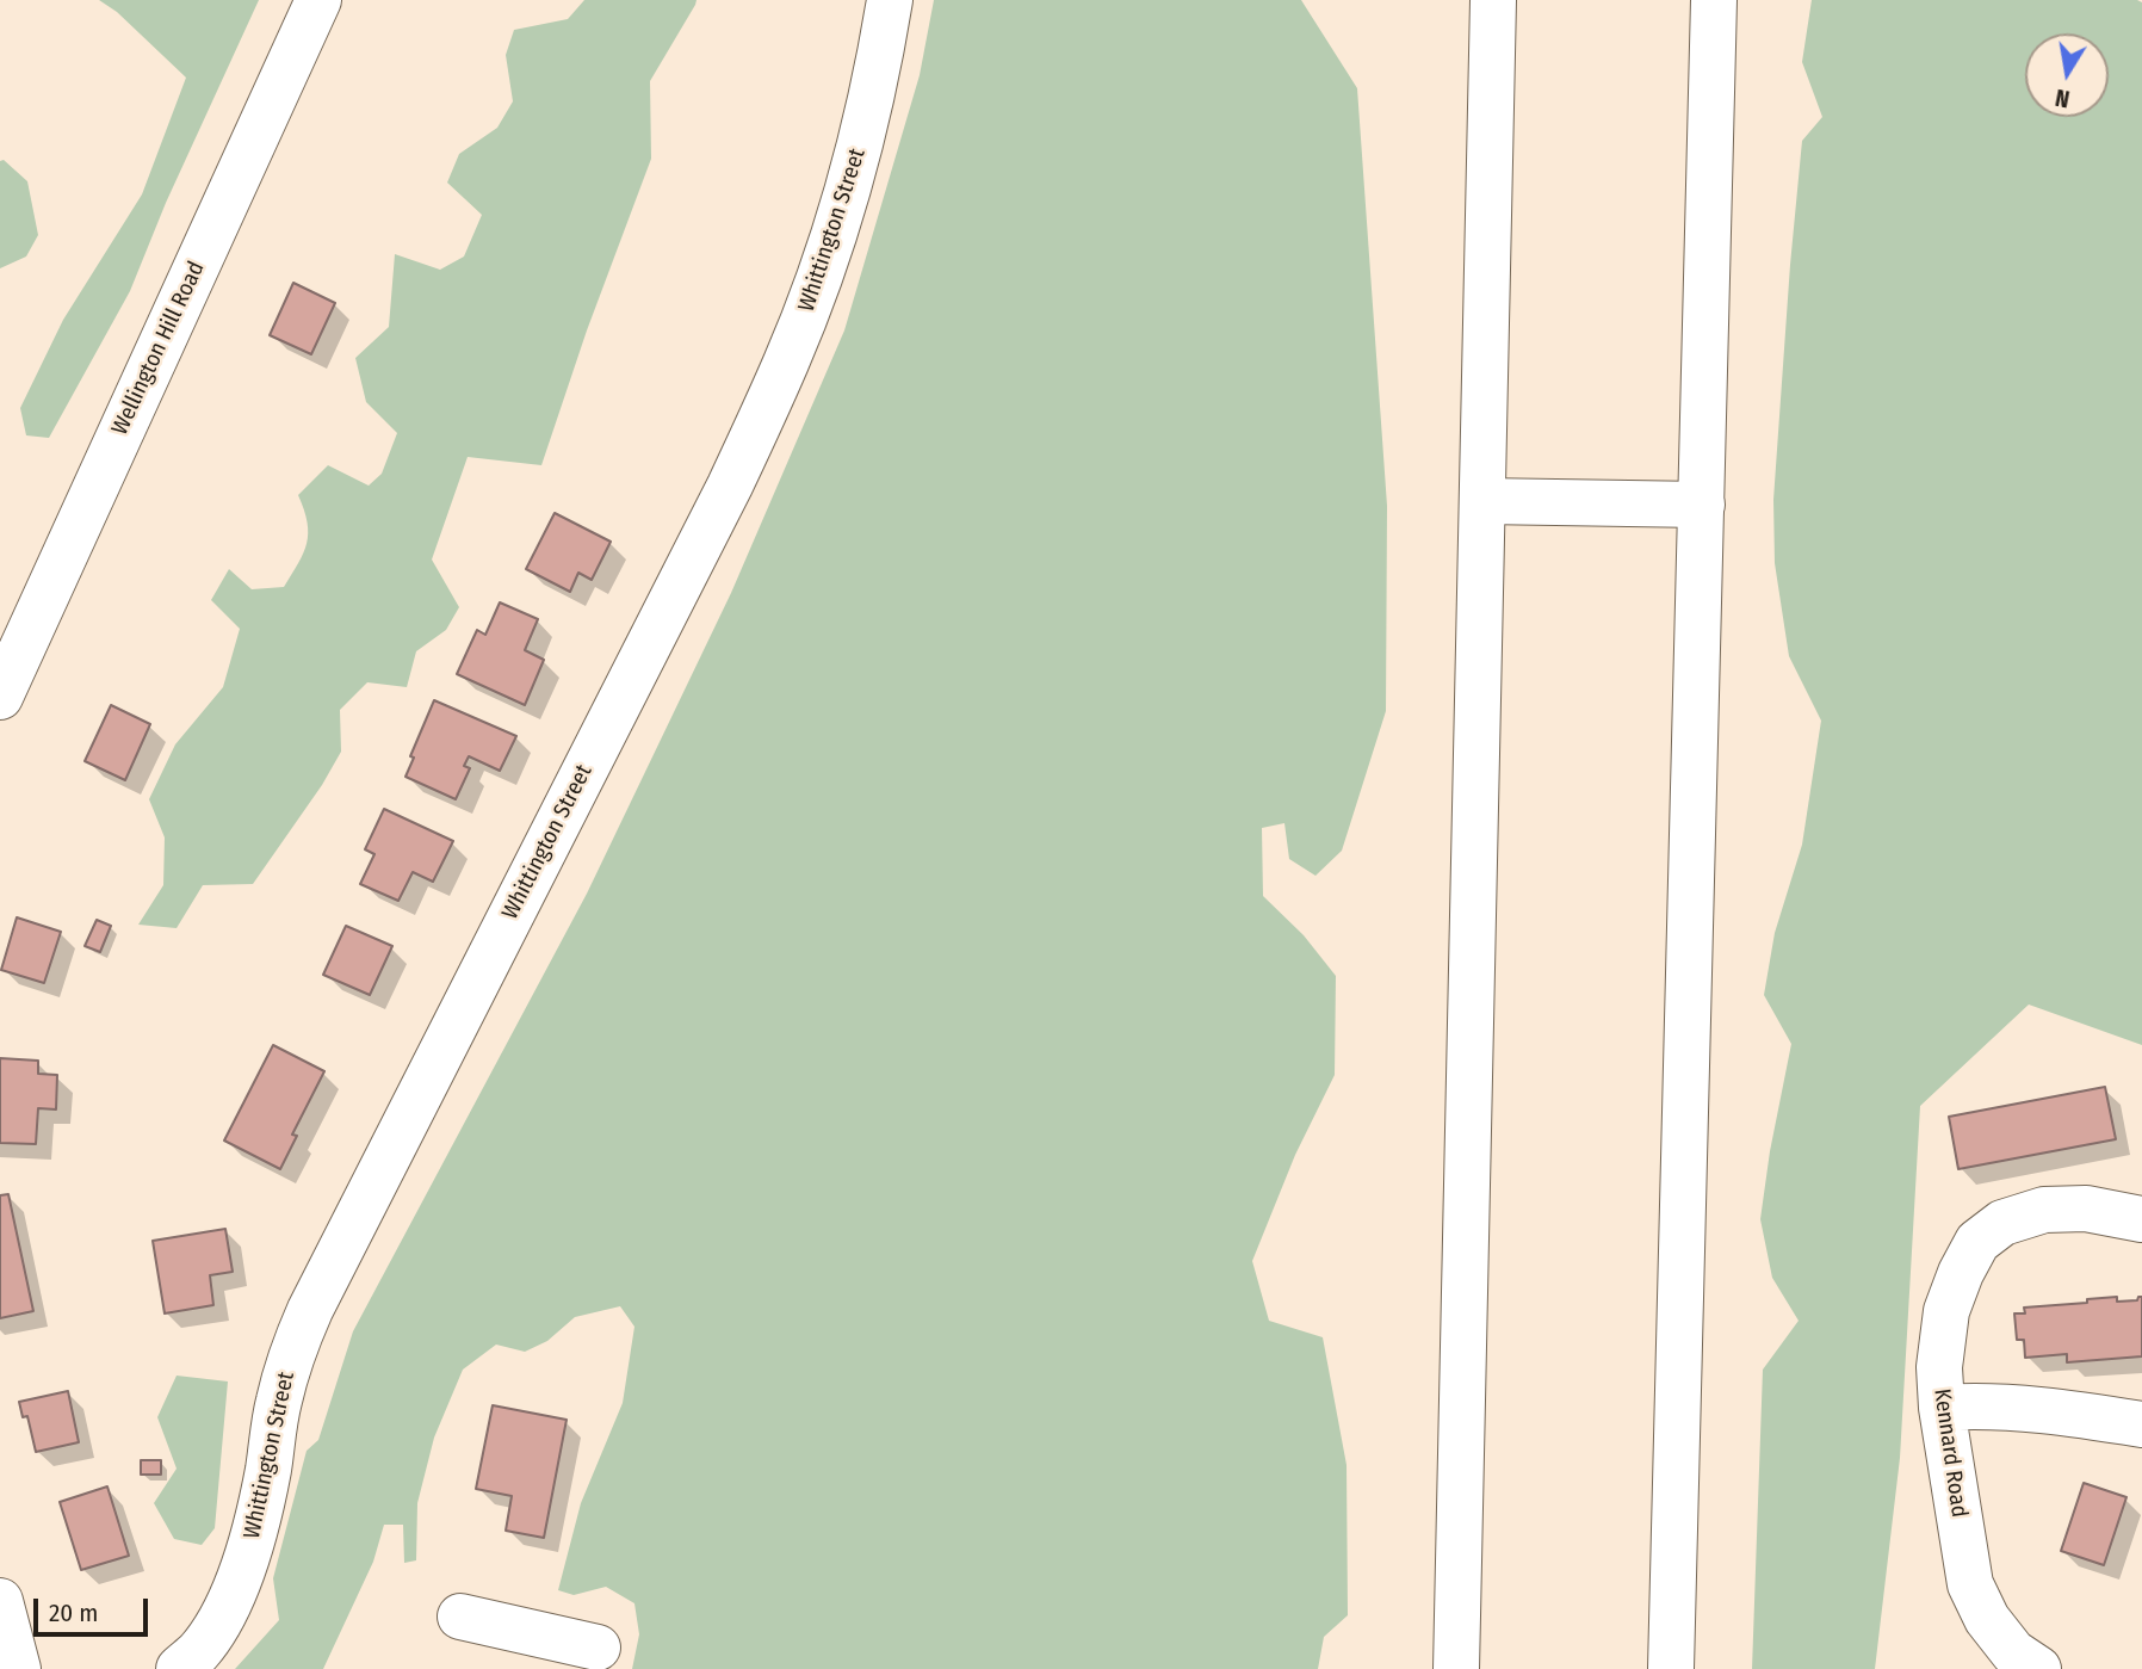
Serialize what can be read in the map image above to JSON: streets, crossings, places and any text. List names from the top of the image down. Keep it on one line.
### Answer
{"streets":{"main road":["Whittington Street","Wellington Hill Road","Kennard Road"]},"scale_bar":"20 m","north":"bottom"}
